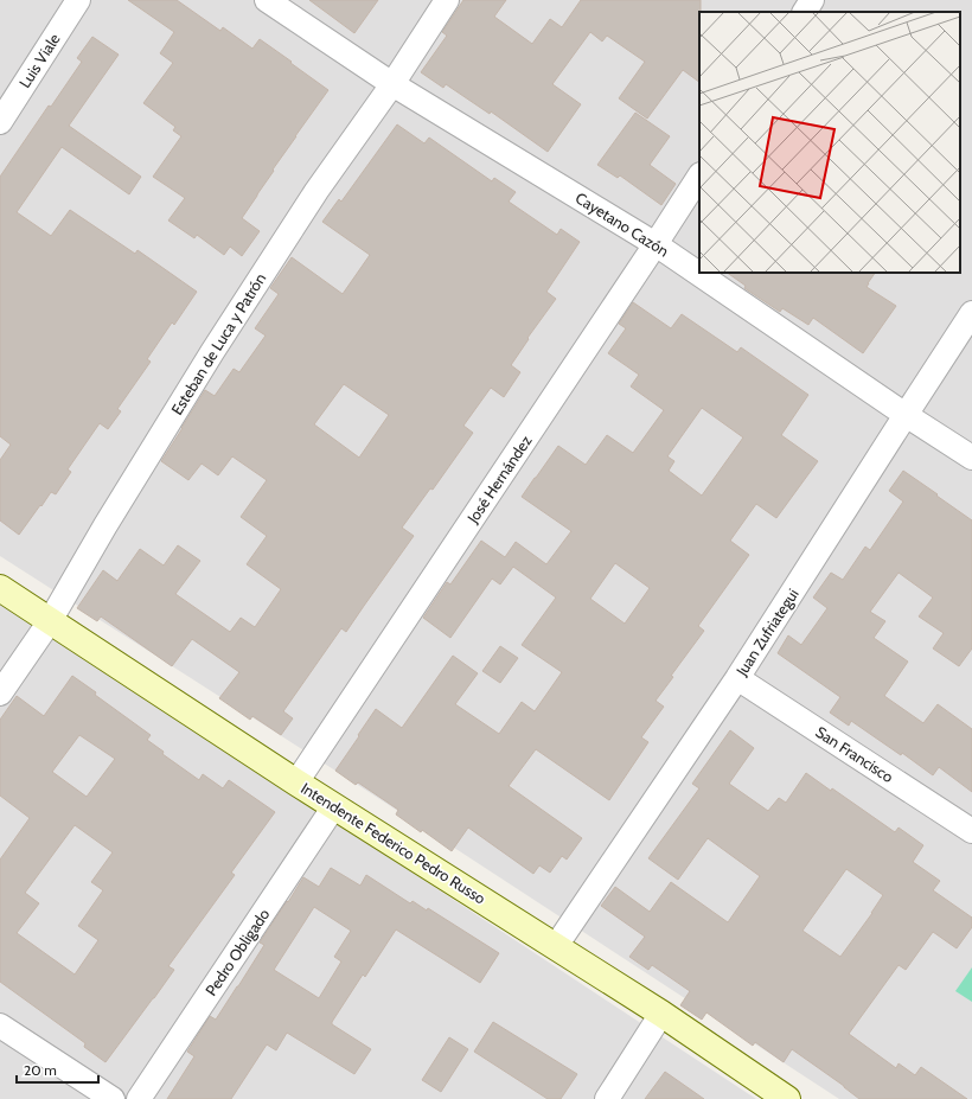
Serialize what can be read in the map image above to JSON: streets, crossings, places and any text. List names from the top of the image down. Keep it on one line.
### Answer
{"streets":{"street":["Luis Viale","Cayetano Cazón","Esteban de Luca y Patrón","José Hernández","Juan Zufriategui","San Francisco","Intendente Federico Pedro Russo","Pedro Obligado"]},"crossings":[["Cayetano Cazón","Esteban de Luca y Patrón"],["Cayetano Cazón","José Hernández"],["Cayetano Cazón","Juan Zufriategui"],["Esteban de Luca y Patrón","Intendente Federico Pedro Russo"],["José Hernández","Intendente Federico Pedro Russo"],["Juan Zufriategui","San Francisco"],["Juan Zufriategui","Intendente Federico Pedro Russo"],["Intendente Federico Pedro Russo","Pedro Obligado"]],"scale_bar":"20 m"}
